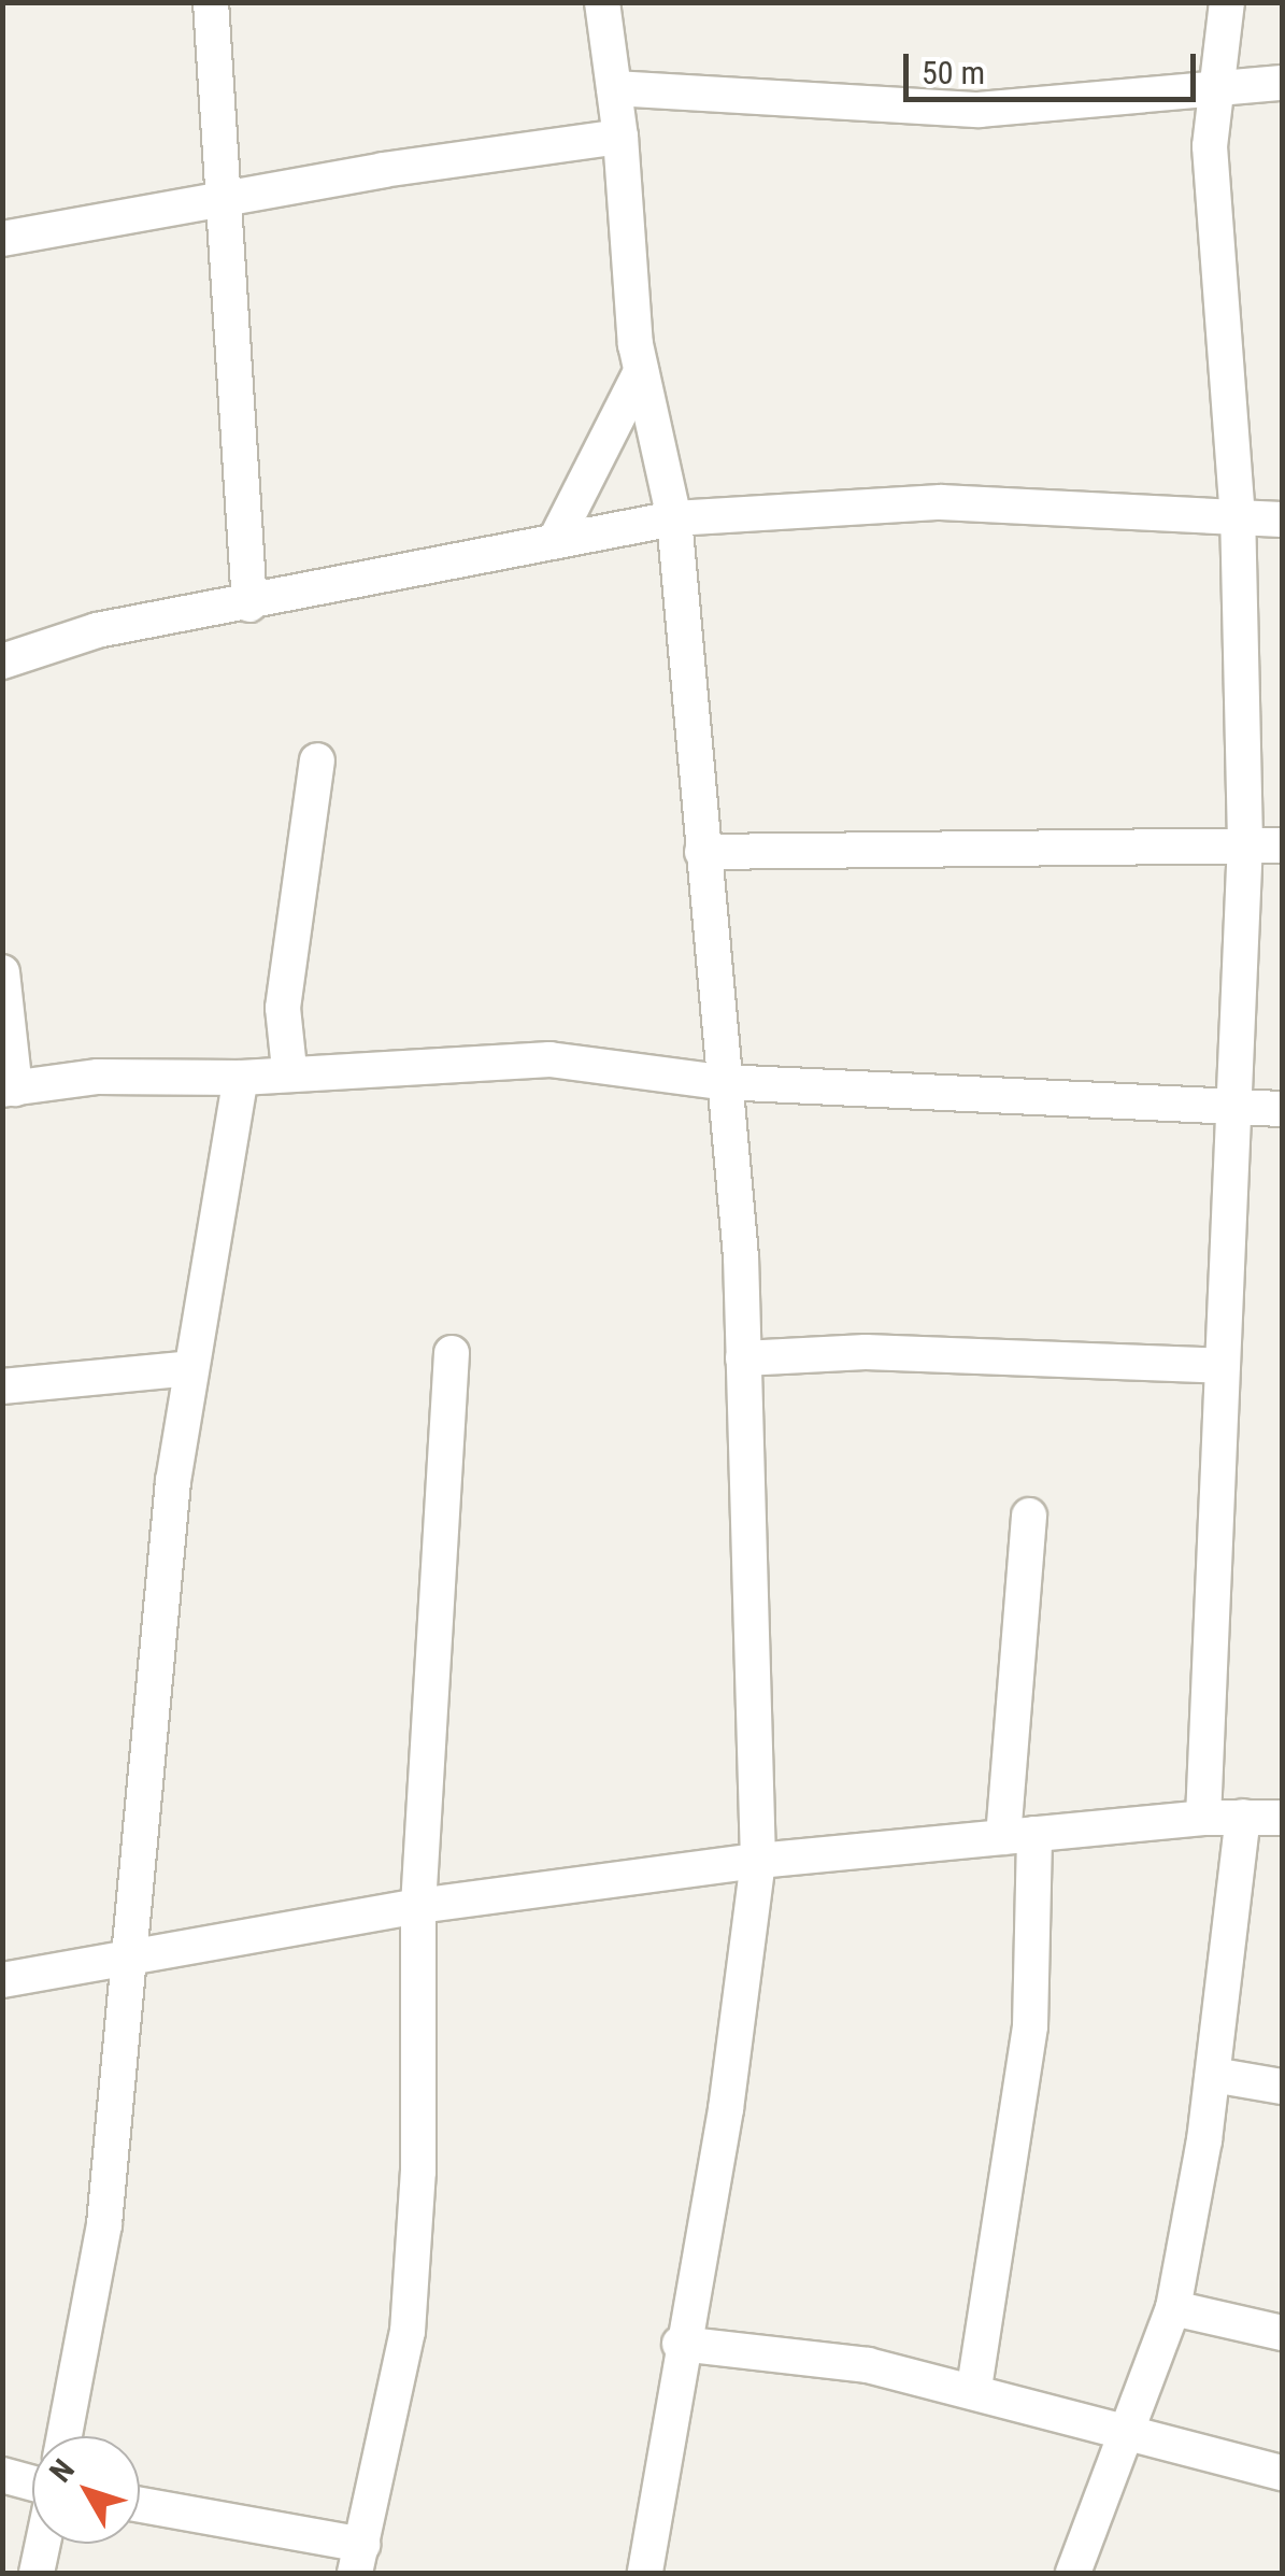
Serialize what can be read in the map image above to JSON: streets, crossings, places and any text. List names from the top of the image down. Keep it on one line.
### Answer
{"scale_bar":"50 m","north":"top left"}
